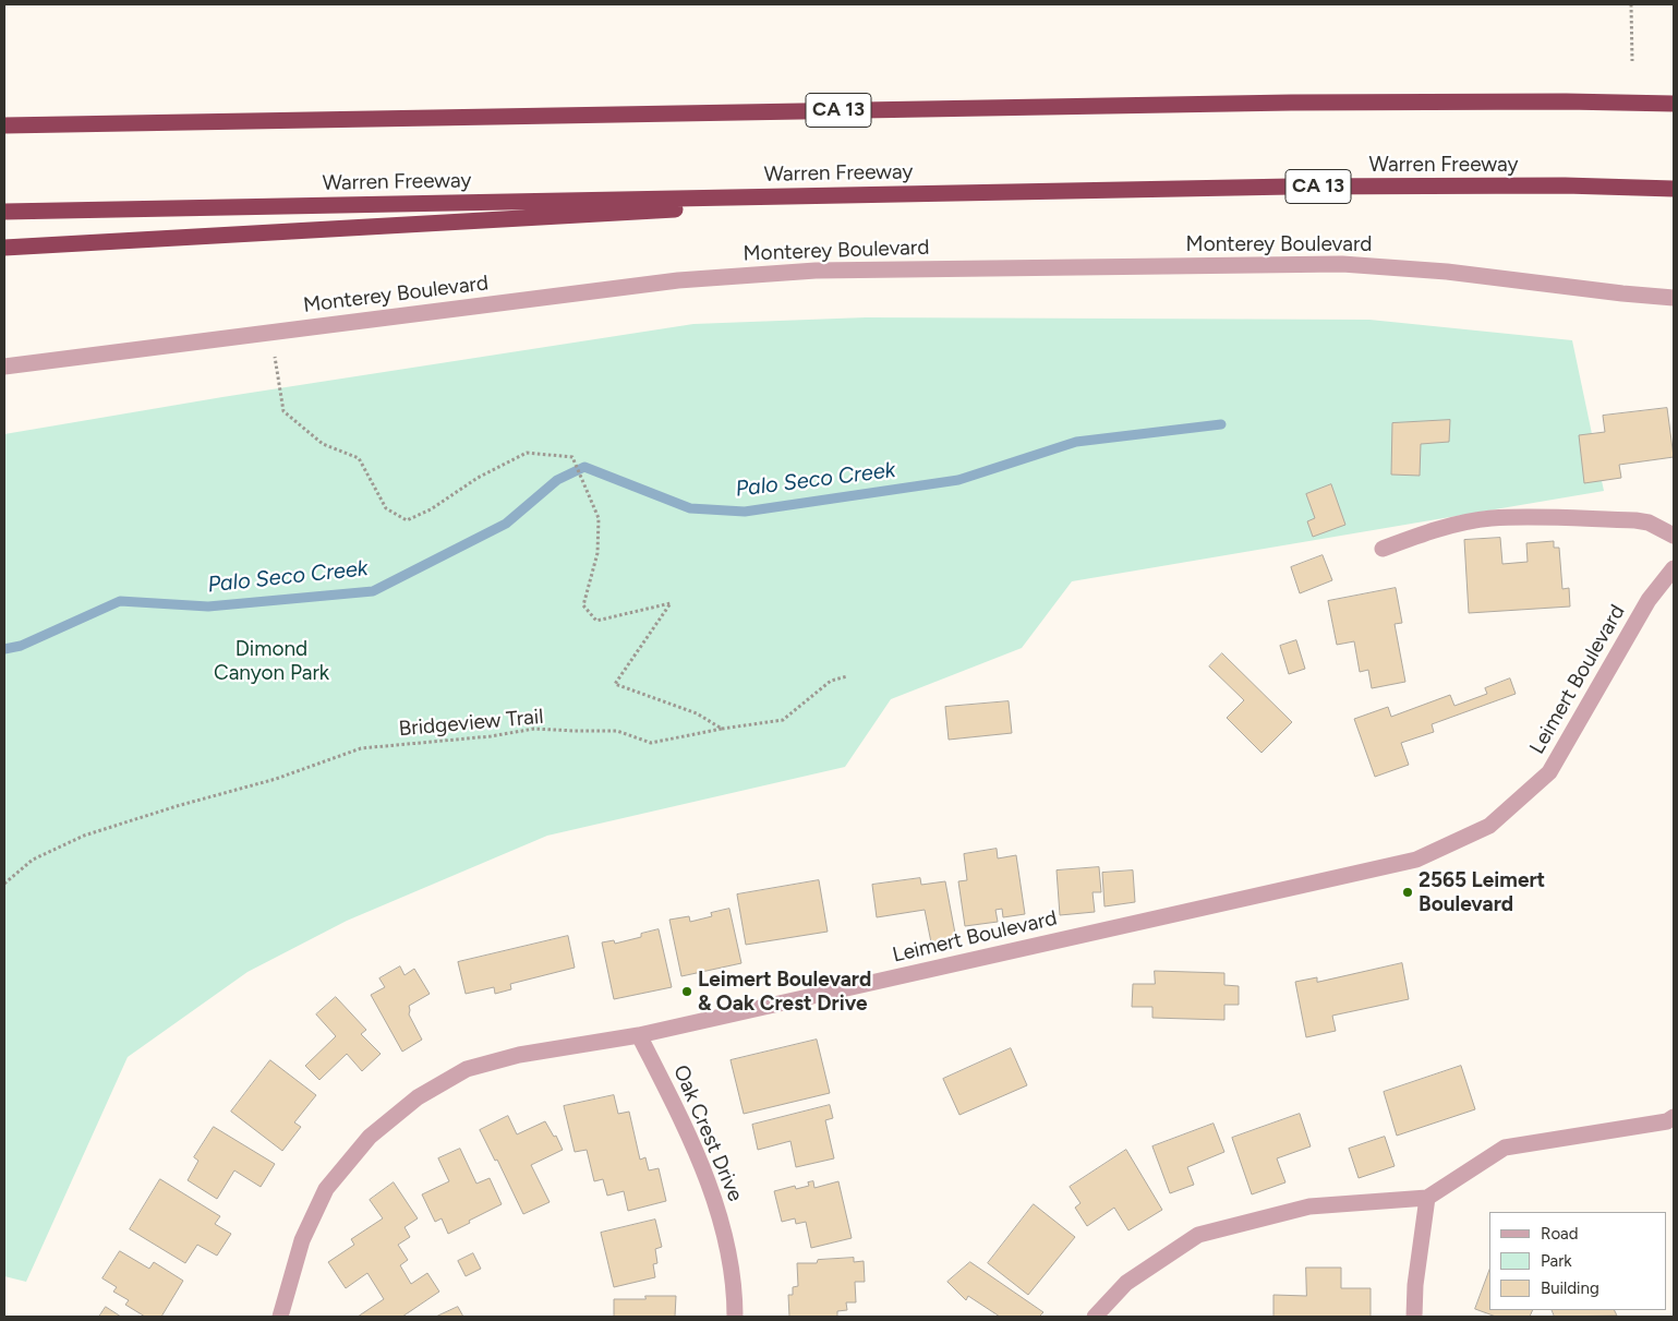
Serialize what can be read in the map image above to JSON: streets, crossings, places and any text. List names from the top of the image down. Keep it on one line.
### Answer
{"streets":{"highway":["CA 13","Warren Freeway"],"street":["Monterey Boulevard","Leimert Boulevard","Oak Crest Drive"],"path":["Bridgeview Trail"]},"crossings":[["Leimert Boulevard","Oak Crest Drive"]],"water":["Palo Seco Creek"],"parks":["Dimond Canyon Park"],"places":["2565 Leimert Boulevard","Leimert Boulevard & Oak Crest Drive"],"legend":["Road","Park","Building"]}
